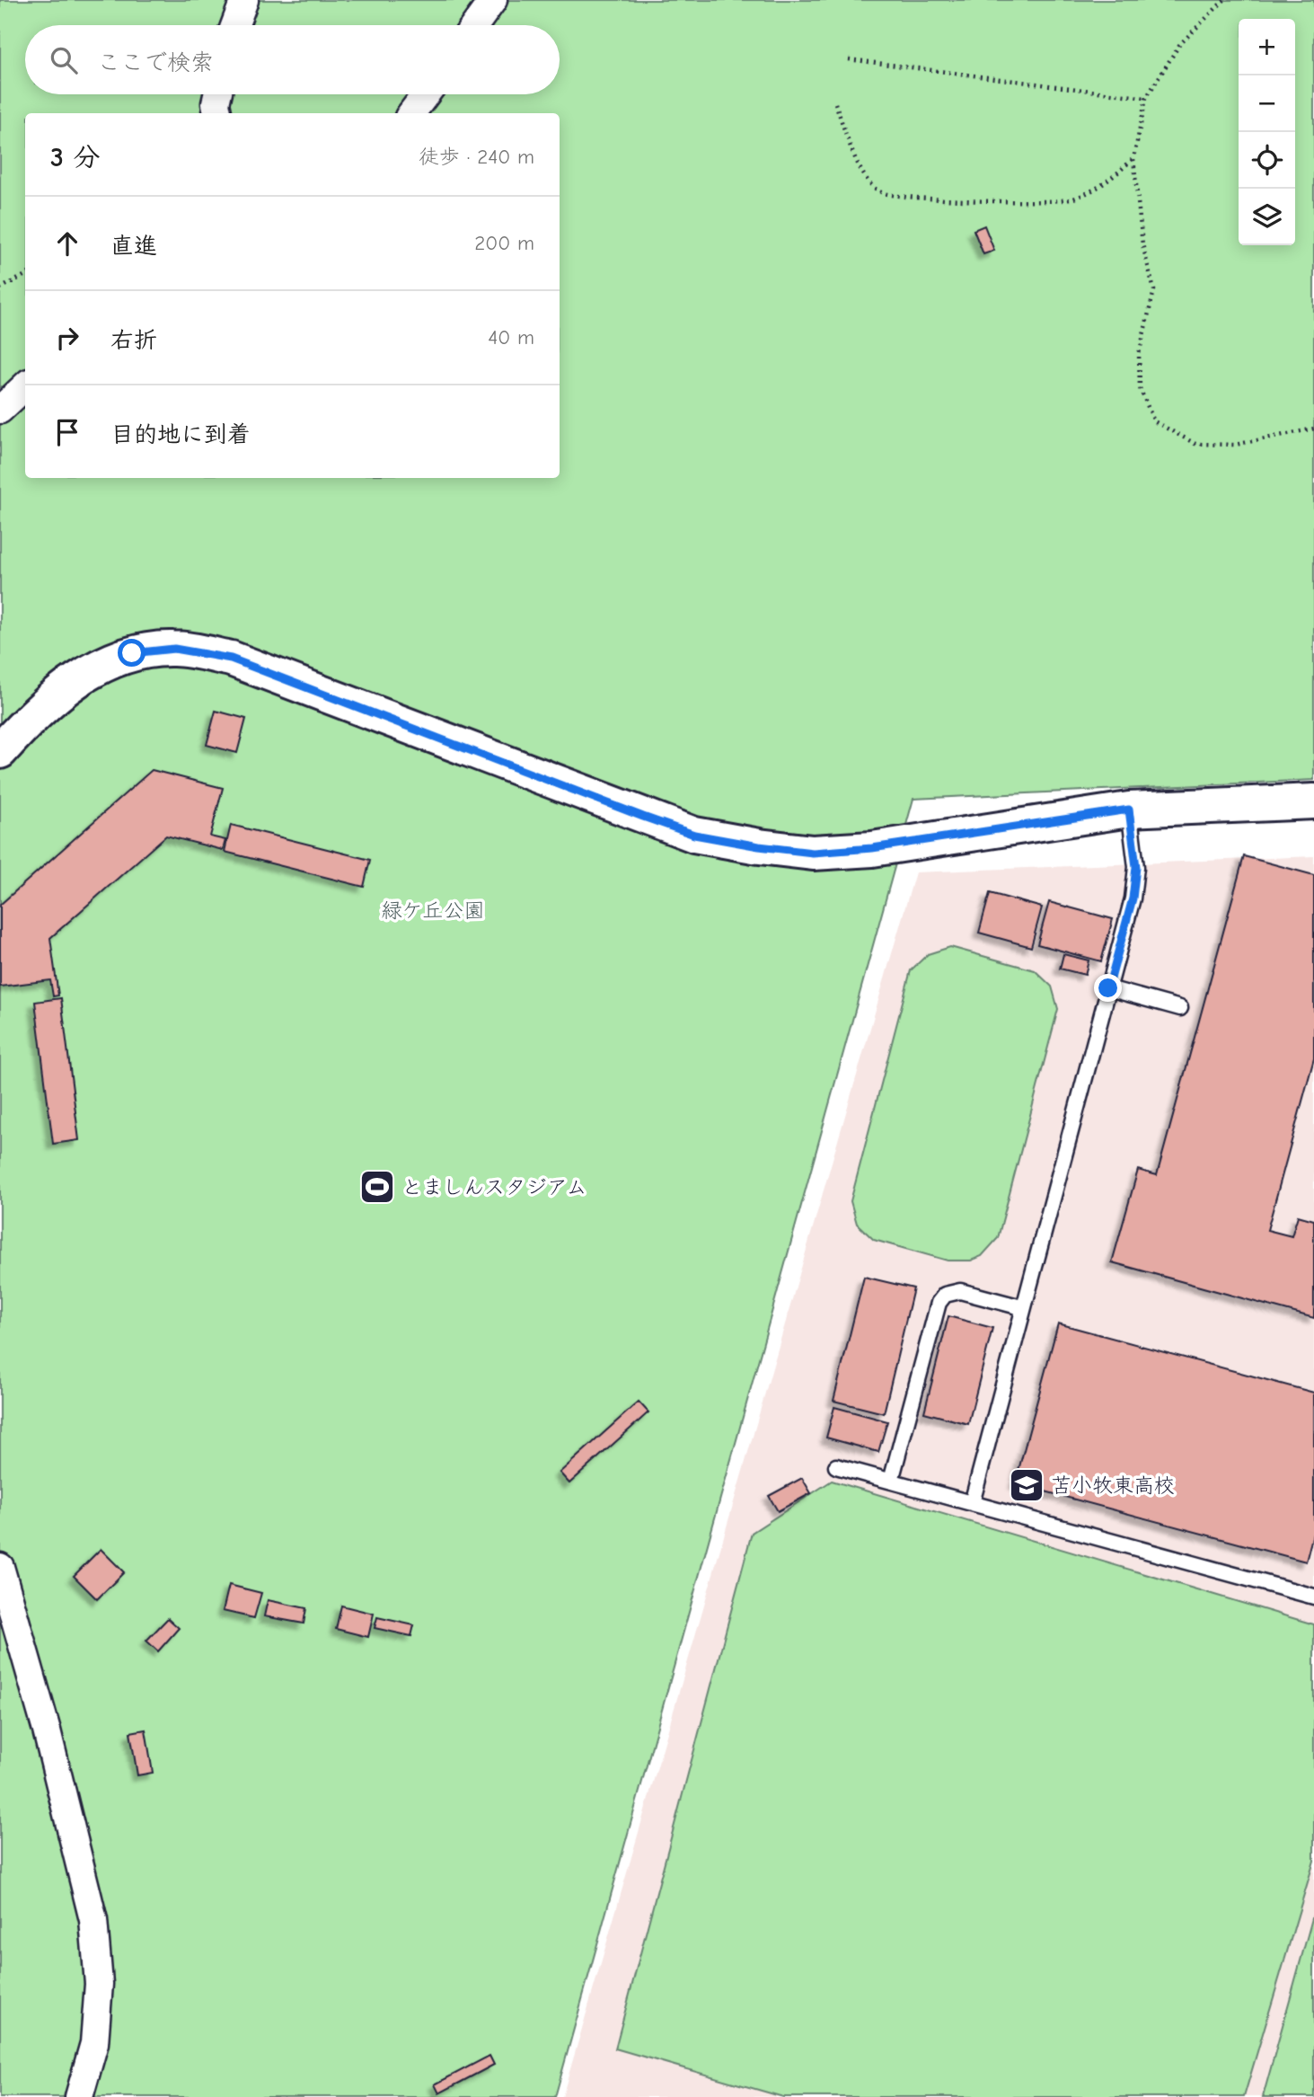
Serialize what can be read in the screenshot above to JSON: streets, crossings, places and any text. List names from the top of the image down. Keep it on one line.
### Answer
{"parks":["緑ケ丘公園"],"places":{"sports":["とましんスタジアム"],"school or university":["苫小牧東高校"]},"page":{"map_buttons":["+","−"],"search":"ここで検索","heading":["3 分","徒歩 · 240 m"],"list":[["直進","200 m"],["右折","40 m"],"目的地に到着"]}}
